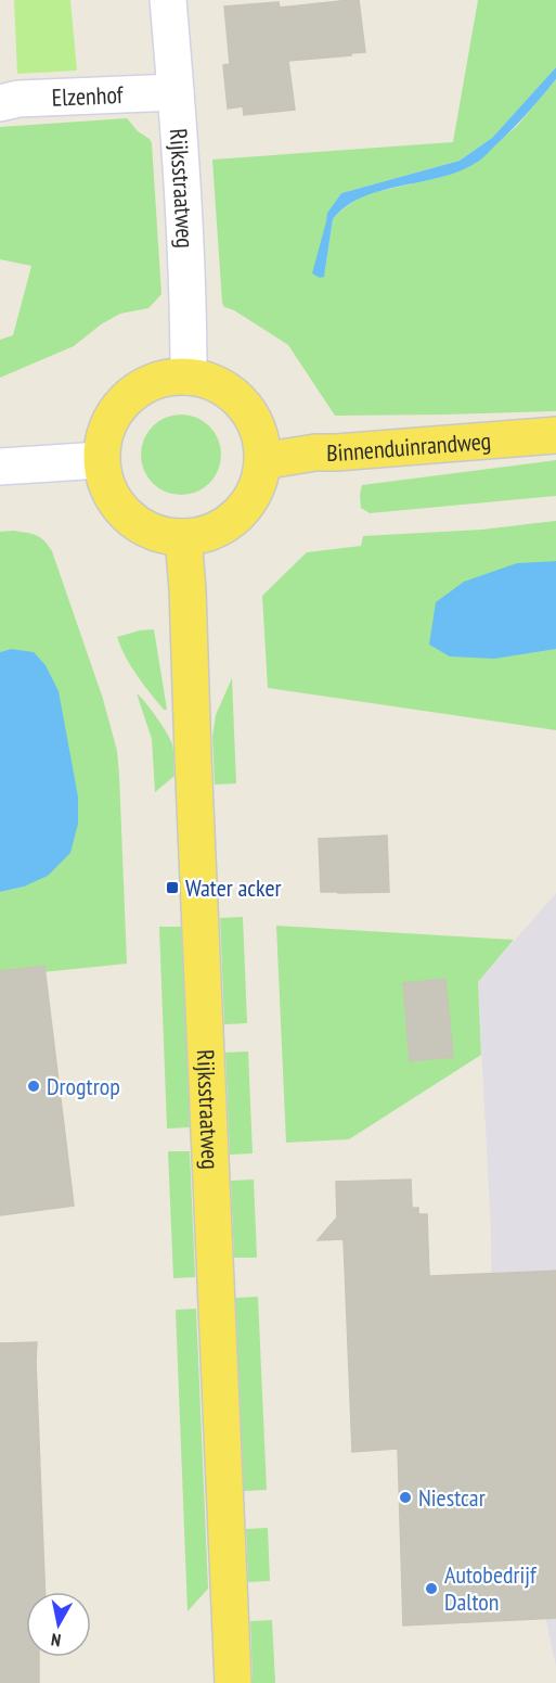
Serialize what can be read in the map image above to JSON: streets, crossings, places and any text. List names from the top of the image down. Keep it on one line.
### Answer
{"streets":{"main road":["Rijksstraatweg","Binnenduinrandweg"],"street":["Elzenhof"]},"crossings":[["Elzenhof","Rijksstraatweg"],["Rijksstraatweg","Binnenduinrandweg"]],"places":{"transit":["Water acker"],"other":["Drogtrop","Niestcar","Autobedrijf Dalton"]},"north":"bottom"}
